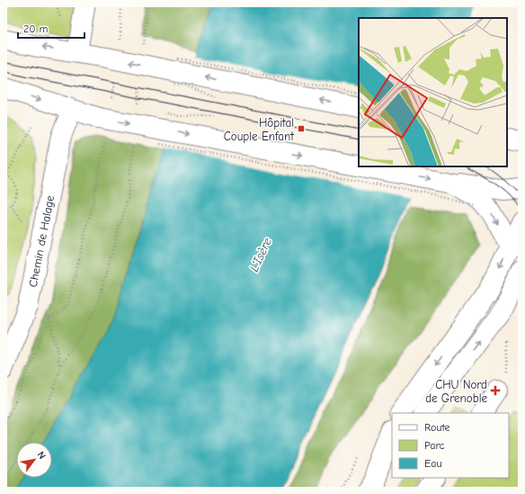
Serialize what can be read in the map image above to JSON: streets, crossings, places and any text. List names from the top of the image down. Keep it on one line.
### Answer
{"streets":{"street":["Chemin de Halage"]},"water":["L'Isère"],"places":{"transit":["Hôpital Couple Enfant"],"health":["CHU Nord de Grenoble"]},"legend":["Route","Parc","Eau"],"scale_bar":"20 m","north":"top right"}
